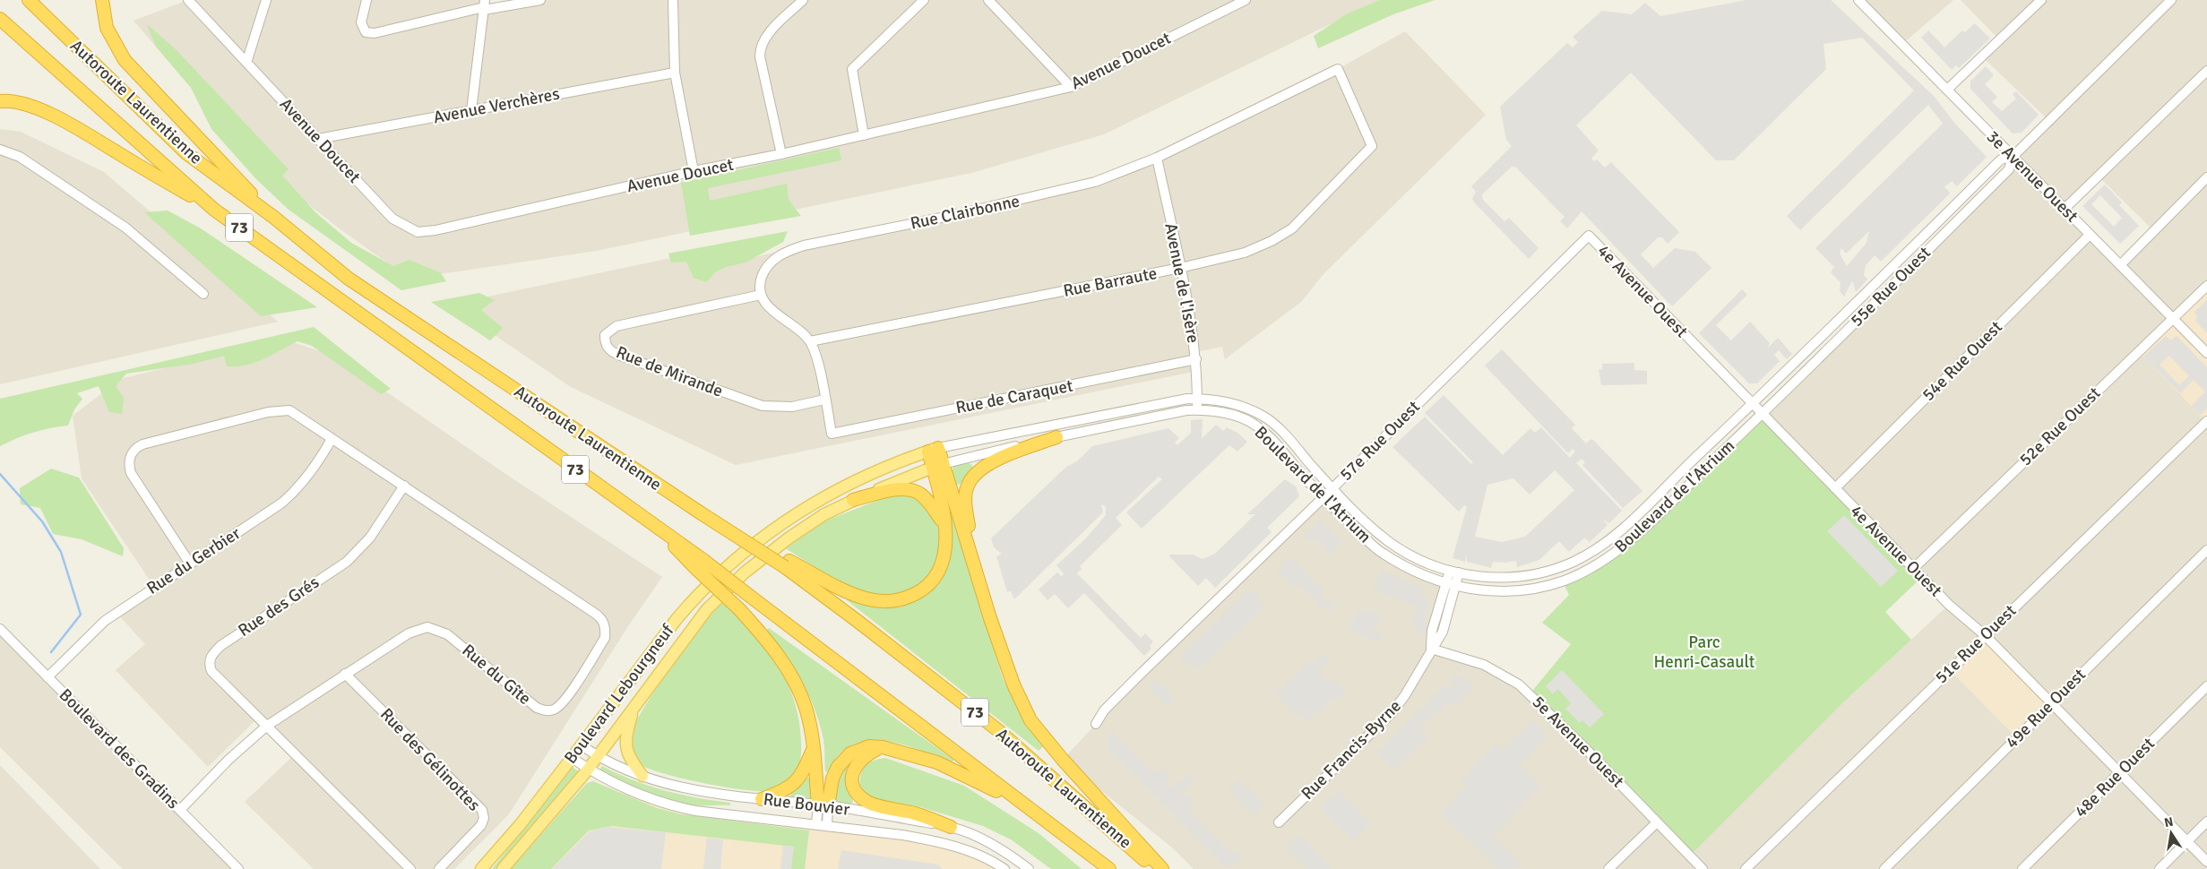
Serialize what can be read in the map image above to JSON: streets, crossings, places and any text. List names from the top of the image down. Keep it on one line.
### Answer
{"streets":{"highway":["Autoroute Laurentienne","73"],"main road":["Boulevard de l'Atrium","Boulevard Lebourgneuf"],"street":["Avenue Doucet","Avenue Verchères","3e Avenue Ouest","Rue Clairbonne","Rue Barraute","Avenue de l'Isère","55e Rue Ouest","4e Avenue Ouest","54e Rue Ouest","Rue de Mirande","Rue de Caraquet","52e Rue Ouest","57e Rue Ouest","Rue du Gerbier","Rue des Grés","51e Rue Ouest","Rue du Gîte","49e Rue Ouest","5e Avenue Ouest","Boulevard des Gradins","Rue Francis-Byrne","Rue des Gélinottes","48e Rue Ouest","Rue Bouvier"]},"crossings":[["Avenue Doucet","Avenue Verchères"],["3e Avenue Ouest","55e Rue Ouest"],["3e Avenue Ouest","54e Rue Ouest"],["3e Avenue Ouest","52e Rue Ouest"],["Rue Clairbonne","Rue Barraute"],["Rue Clairbonne","Avenue de l'Isère"],["Rue Clairbonne","Rue de Mirande"],["Rue Barraute","Avenue de l'Isère"],["Avenue de l'Isère","Rue de Caraquet"],["Avenue de l'Isère","Boulevard de l'Atrium"],["55e Rue Ouest","4e Avenue Ouest"],["55e Rue Ouest","Boulevard de l'Atrium"],["4e Avenue Ouest","54e Rue Ouest"],["4e Avenue Ouest","52e Rue Ouest"],["4e Avenue Ouest","57e Rue Ouest"],["4e Avenue Ouest","Boulevard de l'Atrium"],["4e Avenue Ouest","51e Rue Ouest"],["4e Avenue Ouest","49e Rue Ouest"],["4e Avenue Ouest","48e Rue Ouest"],["Rue de Mirande","Rue de Caraquet"],["57e Rue Ouest","Boulevard de l'Atrium"],["Boulevard de l'Atrium","Boulevard Lebourgneuf"],["Boulevard de l'Atrium","Rue Francis-Byrne"],["Rue du Gerbier","Rue du Gîte"],["Rue du Gerbier","Boulevard des Gradins"],["Rue des Grés","Rue du Gîte"],["Rue du Gîte","Boulevard des Gradins"],["Rue du Gîte","Rue des Gélinottes"],["Boulevard Lebourgneuf","Rue Bouvier"],["5e Avenue Ouest","Rue Francis-Byrne"]],"parks":["Parc Henri-Casault"],"north":"top"}
